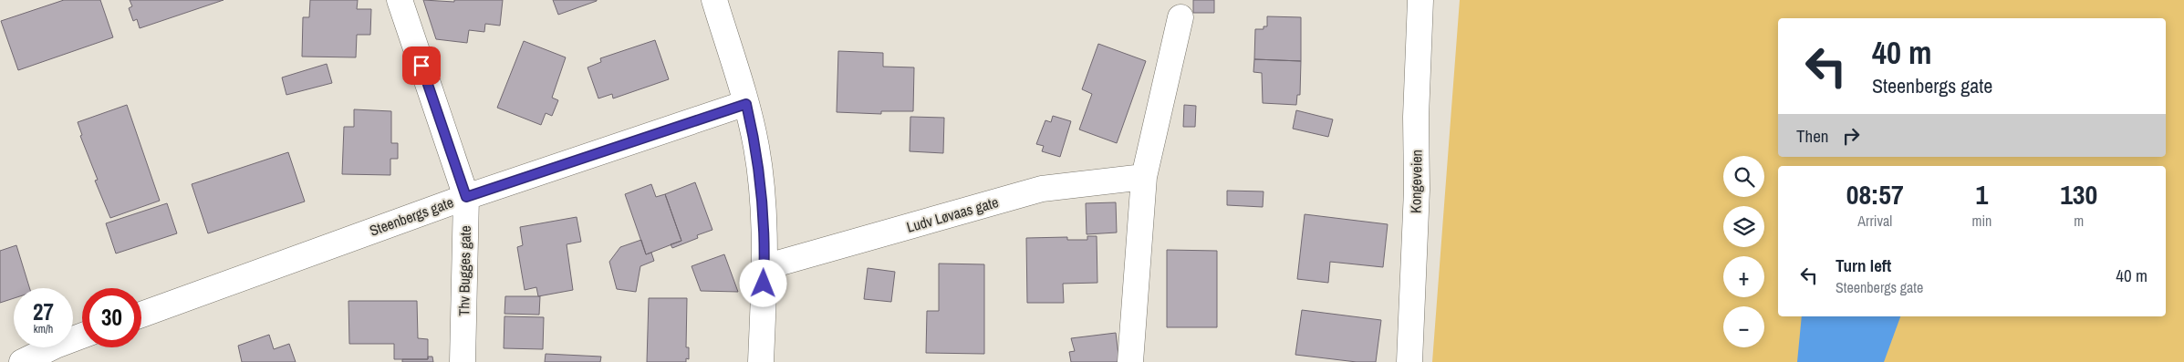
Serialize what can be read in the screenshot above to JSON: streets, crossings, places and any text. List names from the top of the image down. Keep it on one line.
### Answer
{"streets":{"street":["Kongeveien","Ludv Løvaas gate","Steenbergs gate","Thv Bugges gate"]},"crossings":[["Steenbergs gate","Thv Bugges gate"]],"page":{"turn":["40 m","Steenbergs gate"],"then":"Then","map_buttons":["+","−"],"eta":["08:57","Arrival","1","min","130","m"],"list":[{"name":"Turn left","note":"Steenbergs gate","value":"40 m"}],"speed":"27 km/h","limit":"30"}}
